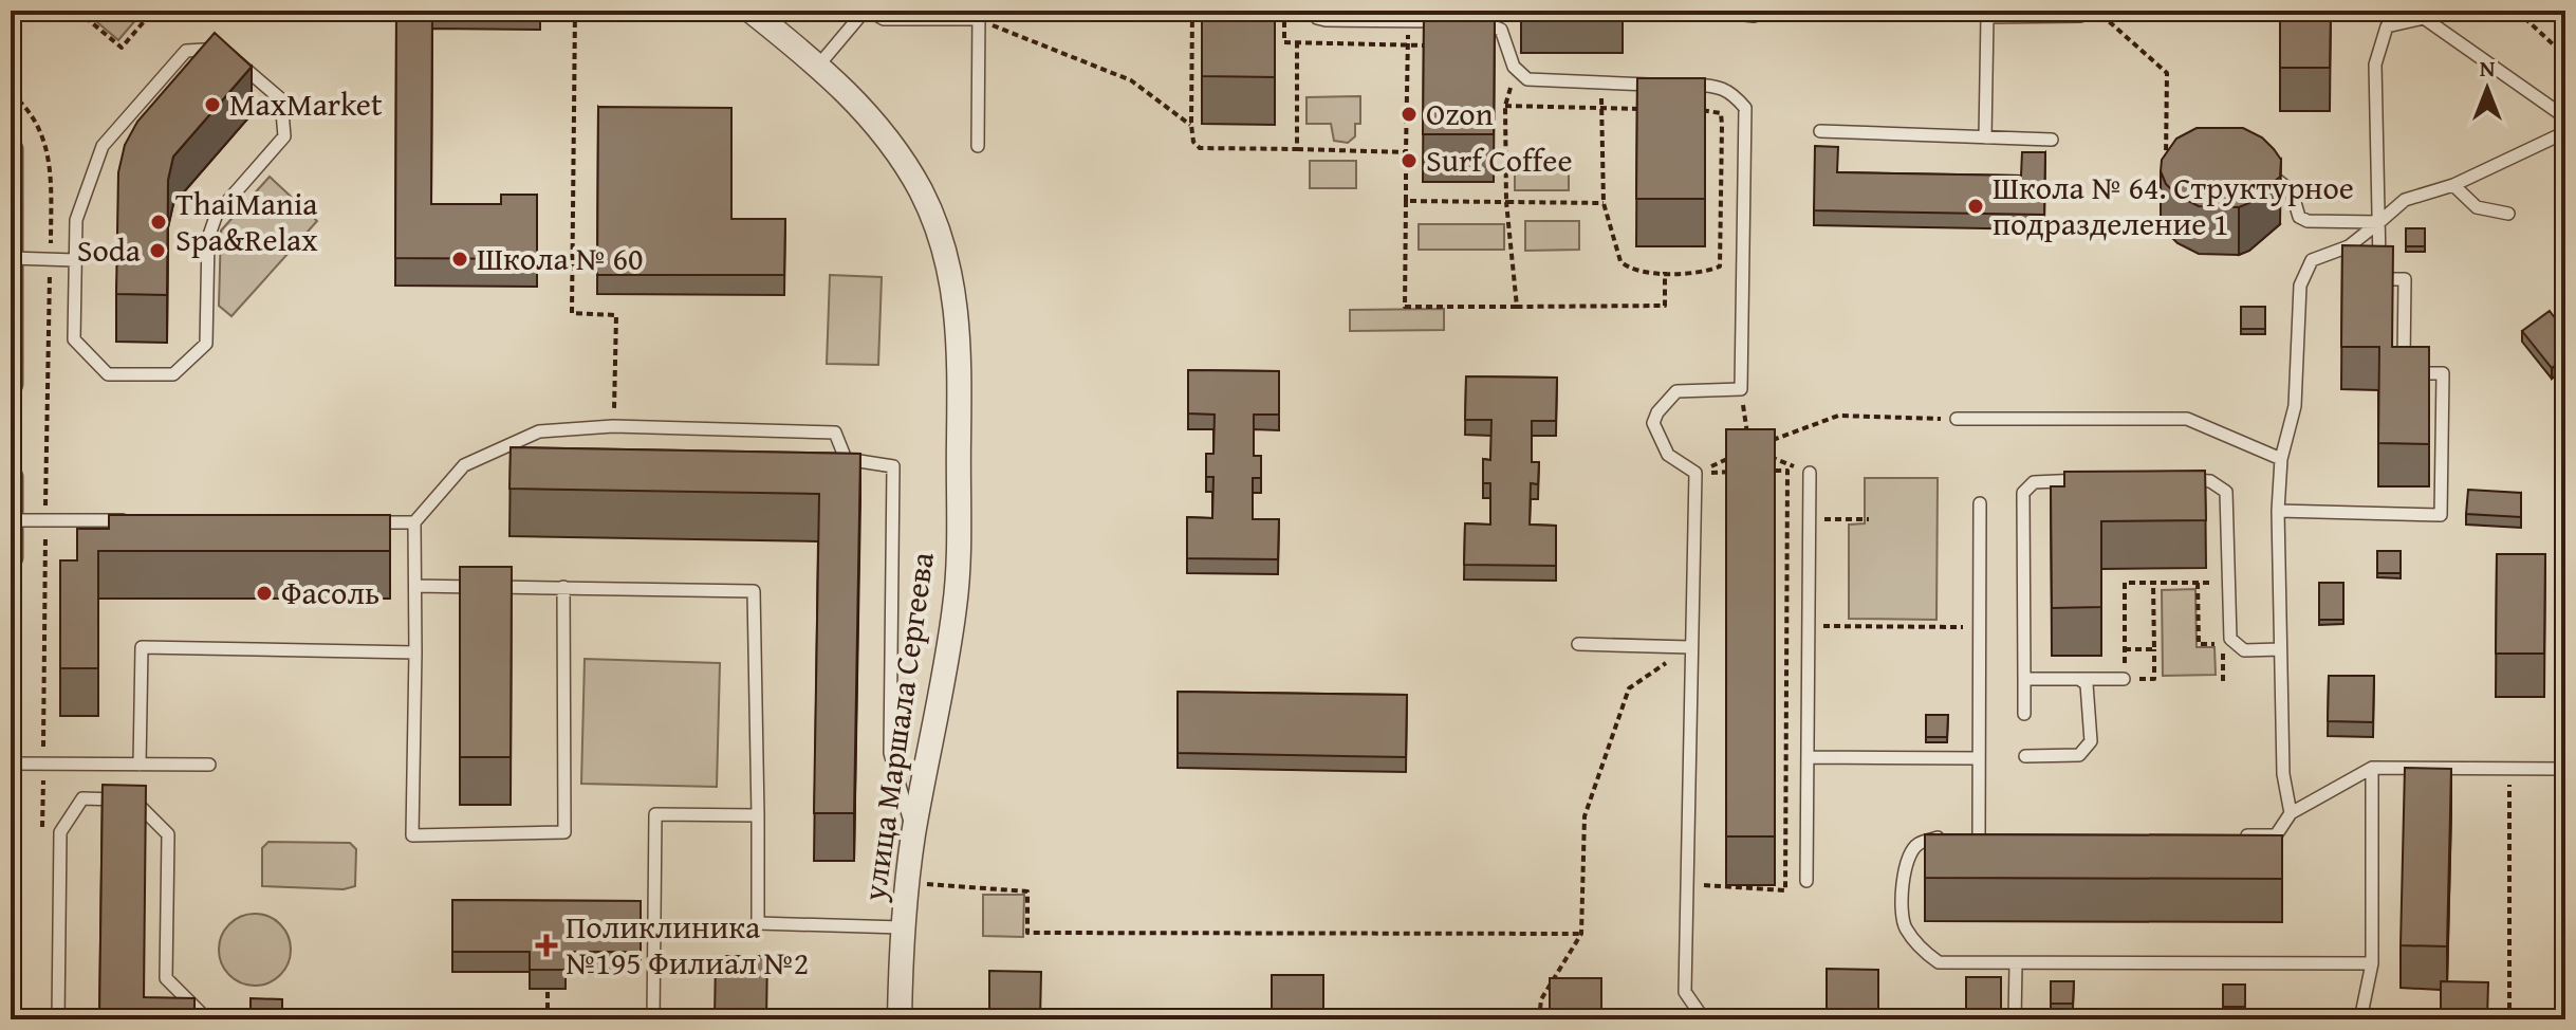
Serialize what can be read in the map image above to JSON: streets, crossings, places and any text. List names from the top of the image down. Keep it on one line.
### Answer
{"streets":{"street":["улица Маршала Сергеева"]},"places":{"other":["MaxMarket","Ozon","Surf Coffee","Школа № 64. Структурное подразделение 1","ThaiMania Spa&Relax","Soda","Школа № 60","Фасоль"],"health":["Поликлиника №195 Филиал №2"]},"north":"top"}
